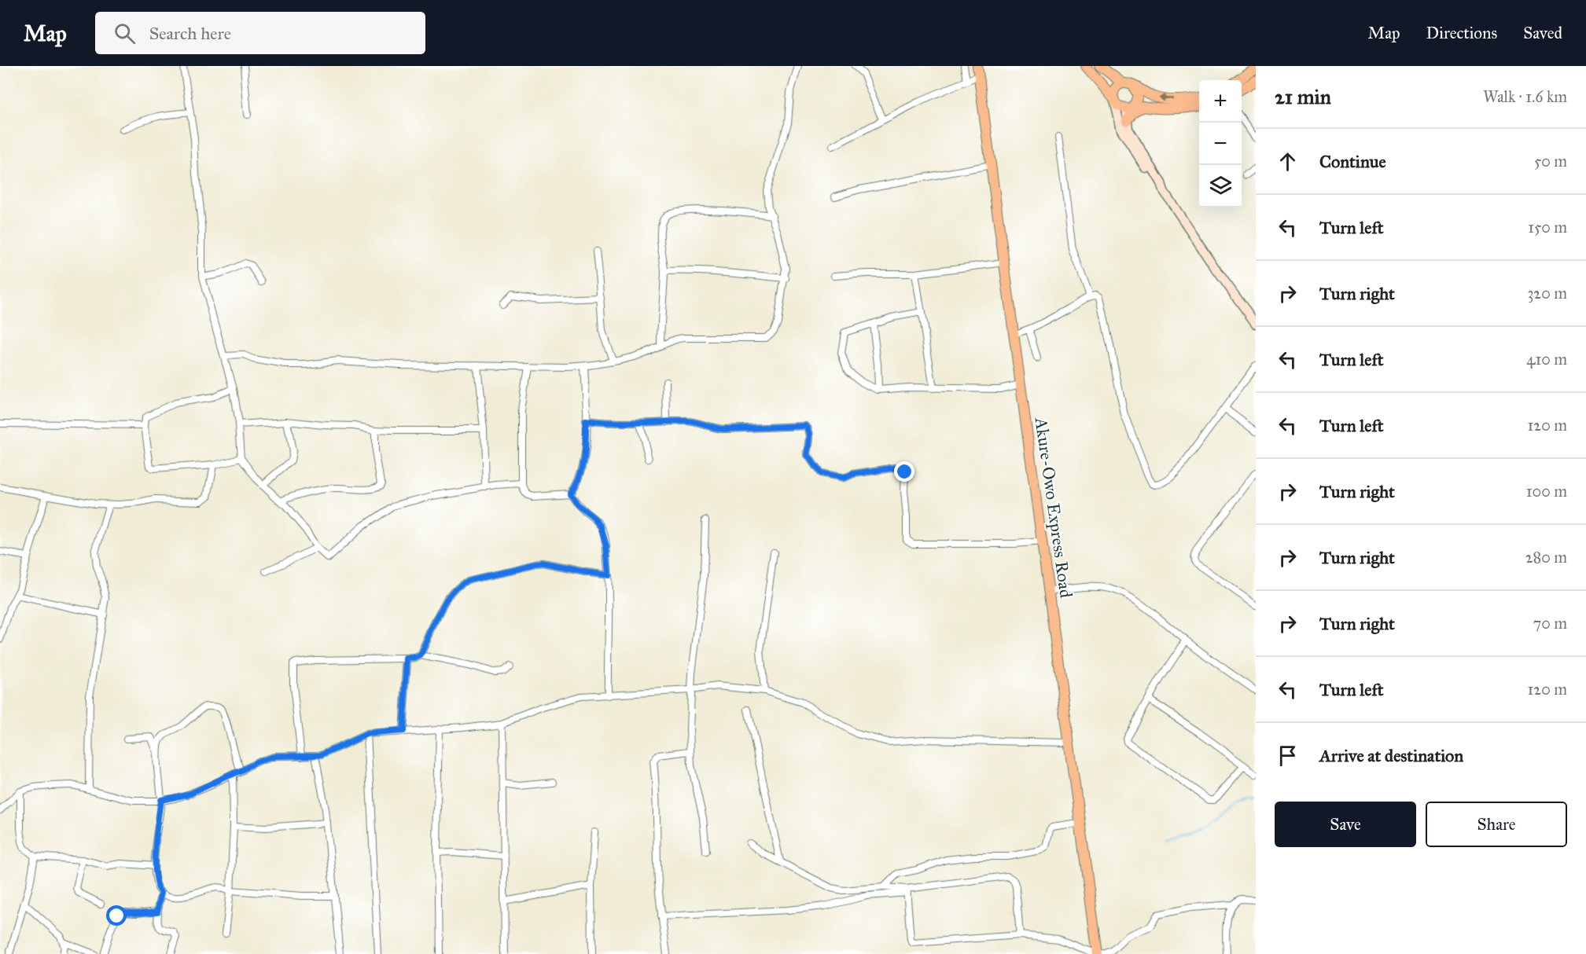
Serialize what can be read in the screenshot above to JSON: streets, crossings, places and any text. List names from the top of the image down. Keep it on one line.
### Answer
{"streets":{"main road":["Akure-Owo Express Road"]},"page":{"header":"Map","search":"Search here","nav":["Map","Directions","Saved"],"heading":["21 min","Walk · 1.6 km"],"map_buttons":["+","−"],"list":[["Continue","50 m"],["Turn left","150 m"],["Turn right","320 m"],["Turn left","410 m"],["Turn left","120 m"],["Turn right","100 m"],["Turn right","280 m"],["Turn right","70 m"],["Turn left","120 m"],"Arrive at destination"],"buttons":["Save","Share"]}}
